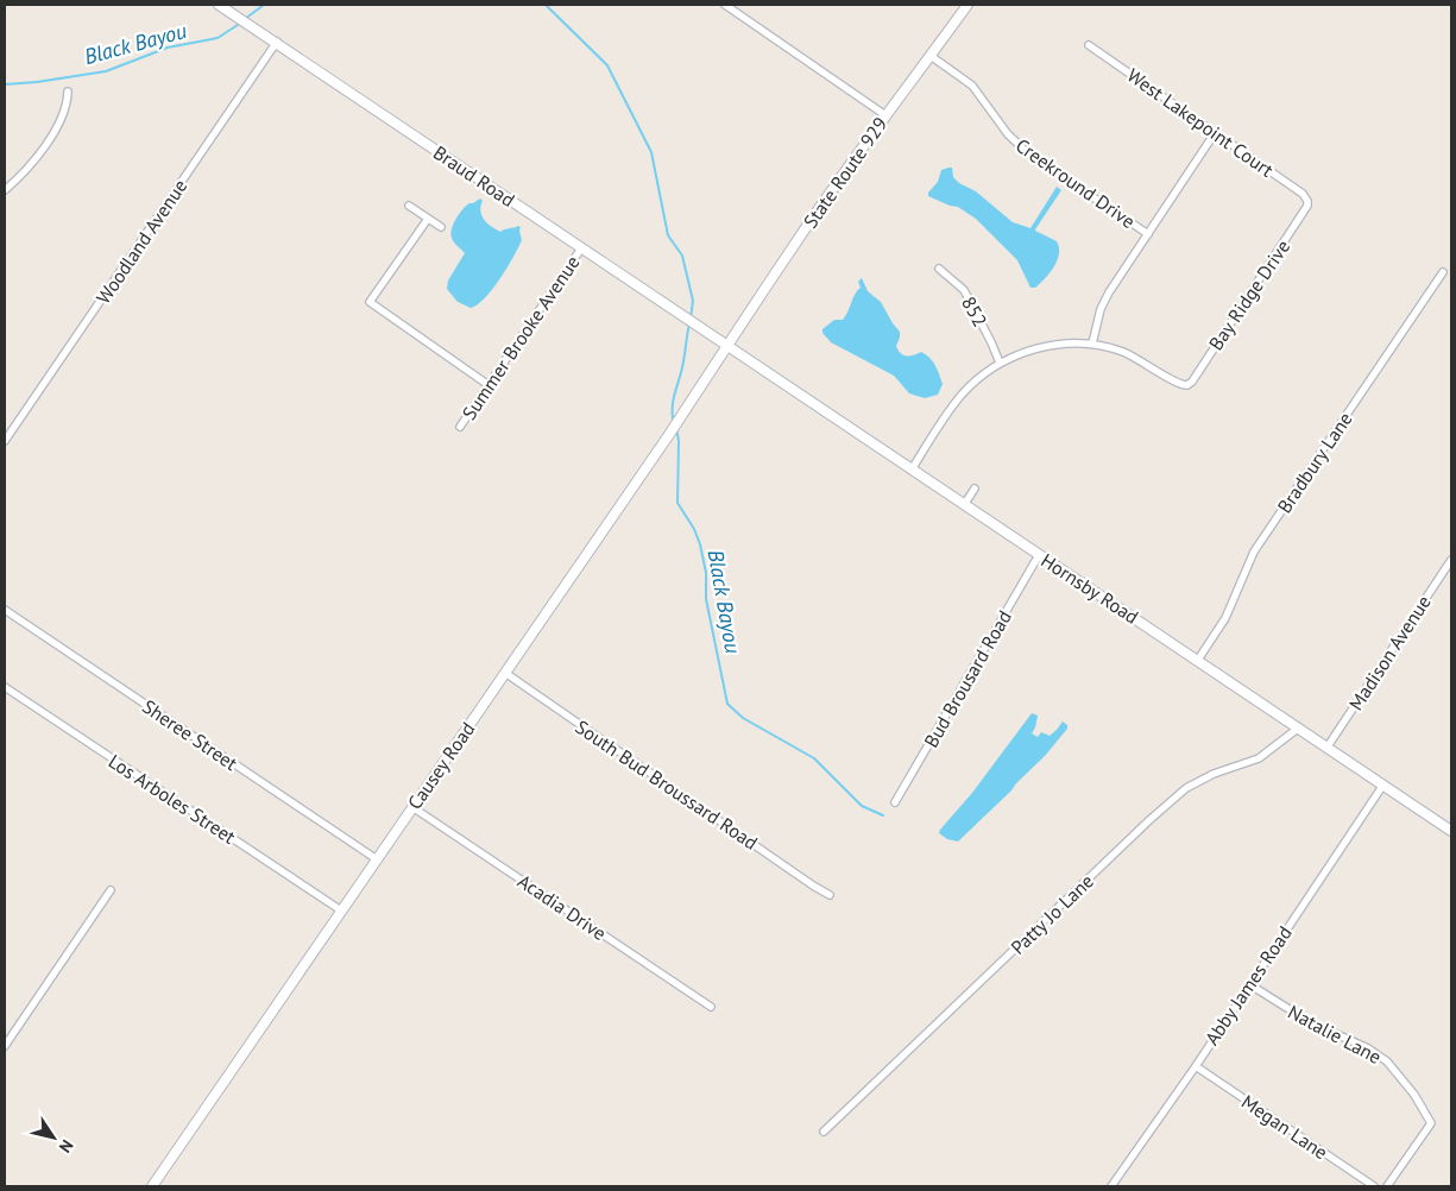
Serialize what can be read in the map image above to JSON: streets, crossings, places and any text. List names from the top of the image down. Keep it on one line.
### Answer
{"streets":{"street":["West Lakepoint Court","State Route 929","Braud Road","Creekround Drive","Woodland Avenue","Bay Ridge Drive","852","Summer Brooke Avenue","Bradbury Lane","Hornsby Road","Madison Avenue","Bud Brousard Road","Sheree Street","Causey Road","South Bud Broussard Road","Los Arboles Street","Acadia Drive","Patty Jo Lane","Abby James Road","Natalie Lane","Megan Lane"]},"crossings":[["West Lakepoint Court","Bay Ridge Drive"],["State Route 929","Braud Road"],["State Route 929","Creekround Drive"],["State Route 929","Hornsby Road"],["State Route 929","Causey Road"],["Braud Road","Woodland Avenue"],["Braud Road","Summer Brooke Avenue"],["Braud Road","Hornsby Road"],["Braud Road","Causey Road"],["Bradbury Lane","Hornsby Road"],["Hornsby Road","Madison Avenue"],["Hornsby Road","Bud Brousard Road"],["Hornsby Road","Causey Road"],["Hornsby Road","Patty Jo Lane"],["Hornsby Road","Abby James Road"],["Sheree Street","Causey Road"],["Causey Road","South Bud Broussard Road"],["Causey Road","Los Arboles Street"],["Causey Road","Acadia Drive"],["Abby James Road","Natalie Lane"],["Abby James Road","Megan Lane"]],"water":["Black Bayou"],"north":"bottom right"}
